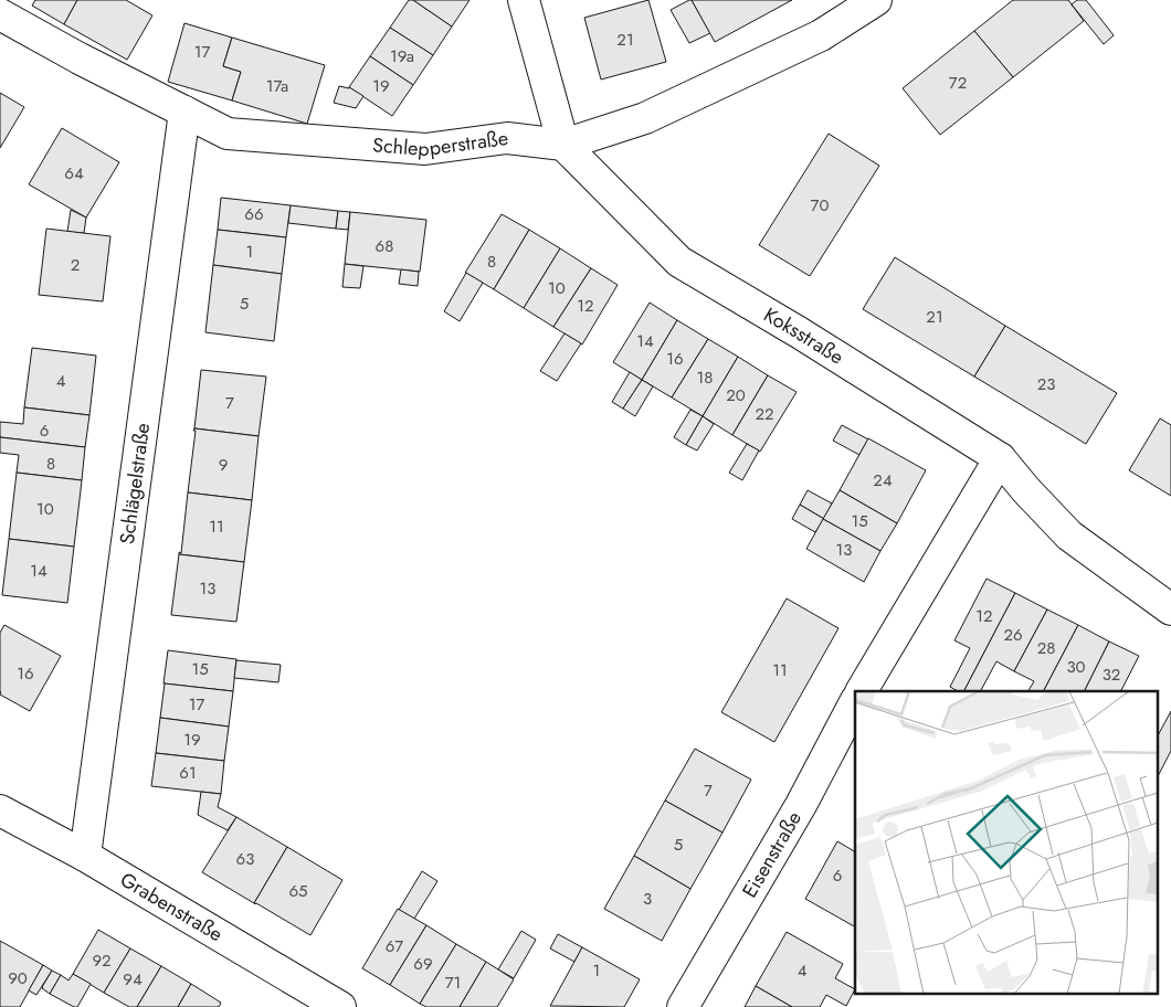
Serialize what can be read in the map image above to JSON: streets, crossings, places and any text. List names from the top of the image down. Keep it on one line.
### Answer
{"streets":{"street":["Schlepperstraße","Koksstraße","Schlägelstraße","Eisenstraße","Grabenstraße"]},"crossings":[["Schlepperstraße","Koksstraße"],["Schlepperstraße","Schlägelstraße"],["Schlägelstraße","Grabenstraße"]],"house_numbers":["21","17","19a","72","17a","19","64","70","66","68","1","8","2","10","5","12","21","14","16","18","4","23","20","7","22","6","8","9","24","10","15","11","13","14","13","12","26","28","30","15","11","16","32","17","19","61","7","5","63","6","65","3","67","92","69","1","4","90","94","71"]}
